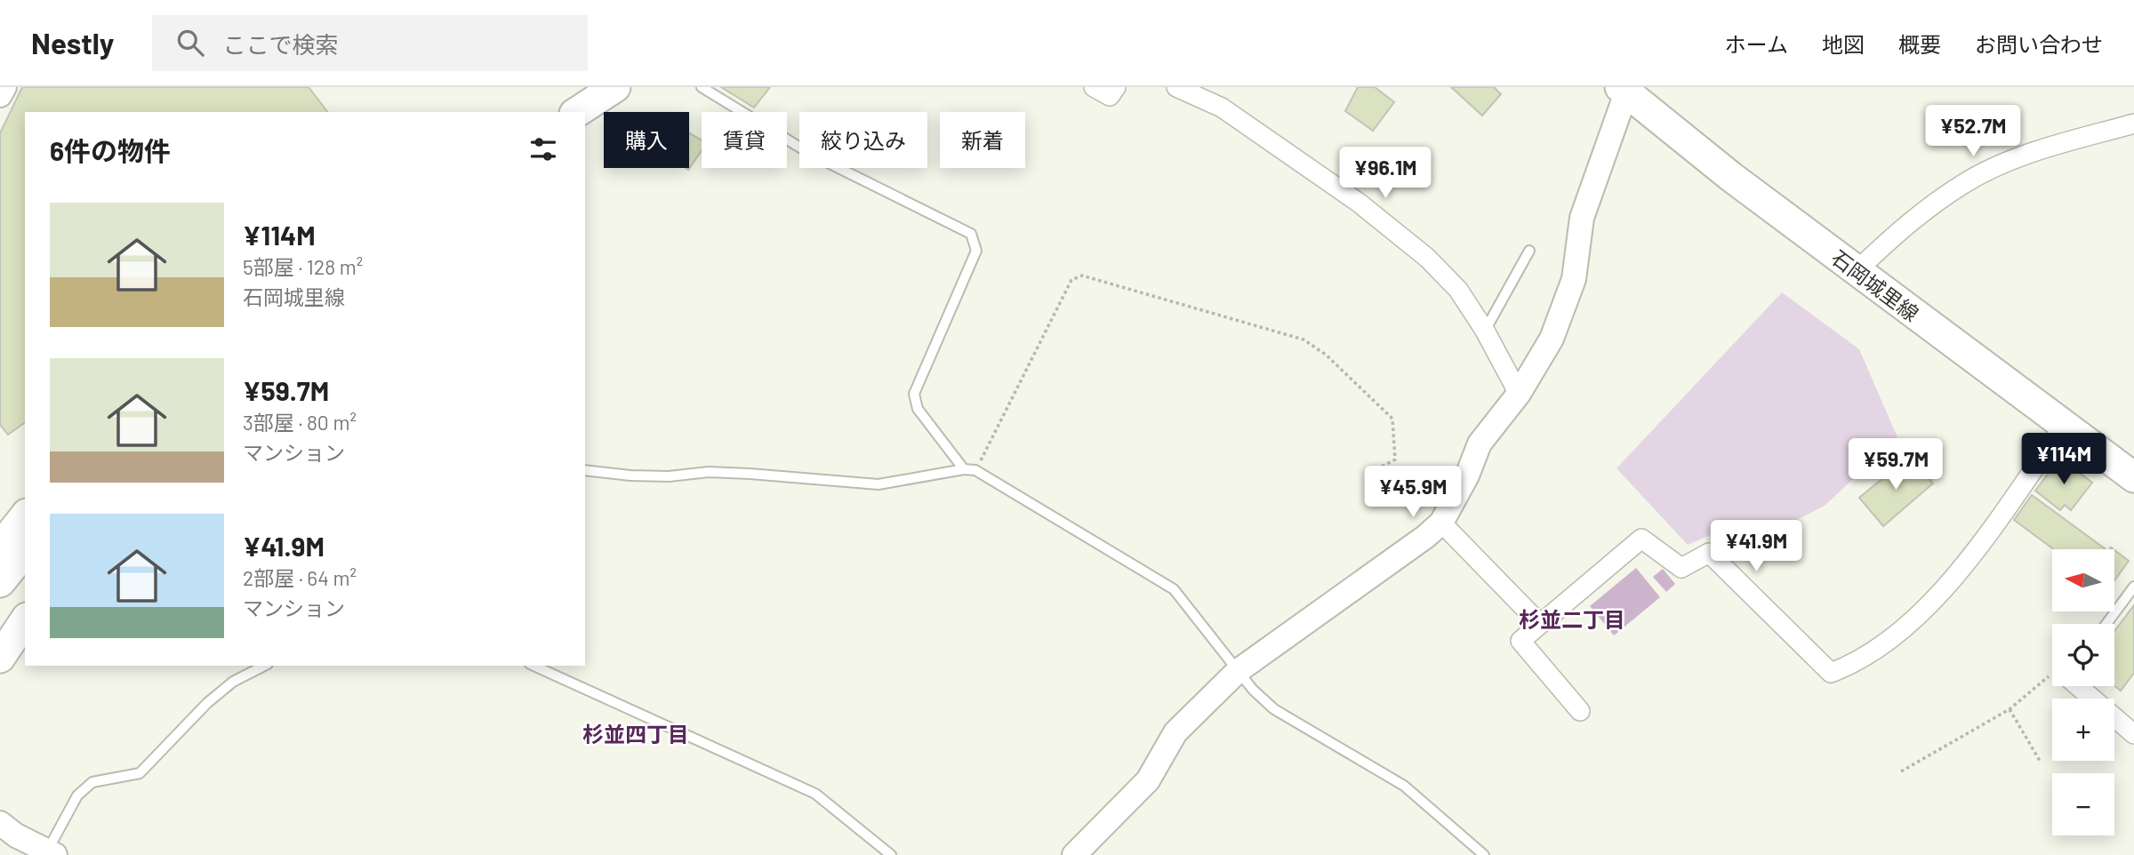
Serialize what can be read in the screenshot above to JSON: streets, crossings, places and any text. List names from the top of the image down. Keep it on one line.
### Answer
{"streets":{"main road":["石岡城里線"]},"districts":["杉並二丁目","杉並四丁目"],"north":"left","page":{"header":"Nestly","search":"ここで検索","nav":["ホーム","地図","概要","お問い合わせ"],"price":["¥52.7M","¥96.1M","¥114M","¥59.7M","¥45.9M","¥41.9M"],"chip":["購入","賃貸","絞り込み","新着"],"heading":"6件の物件","list":[{"name":"¥114M","note":"5部屋 · 128 m² · 石岡城里線"},{"name":"¥59.7M","note":"3部屋 · 80 m² · マンション"},{"name":"¥41.9M","note":"2部屋 · 64 m² · マンション"}],"map_buttons":["+","−"]}}
